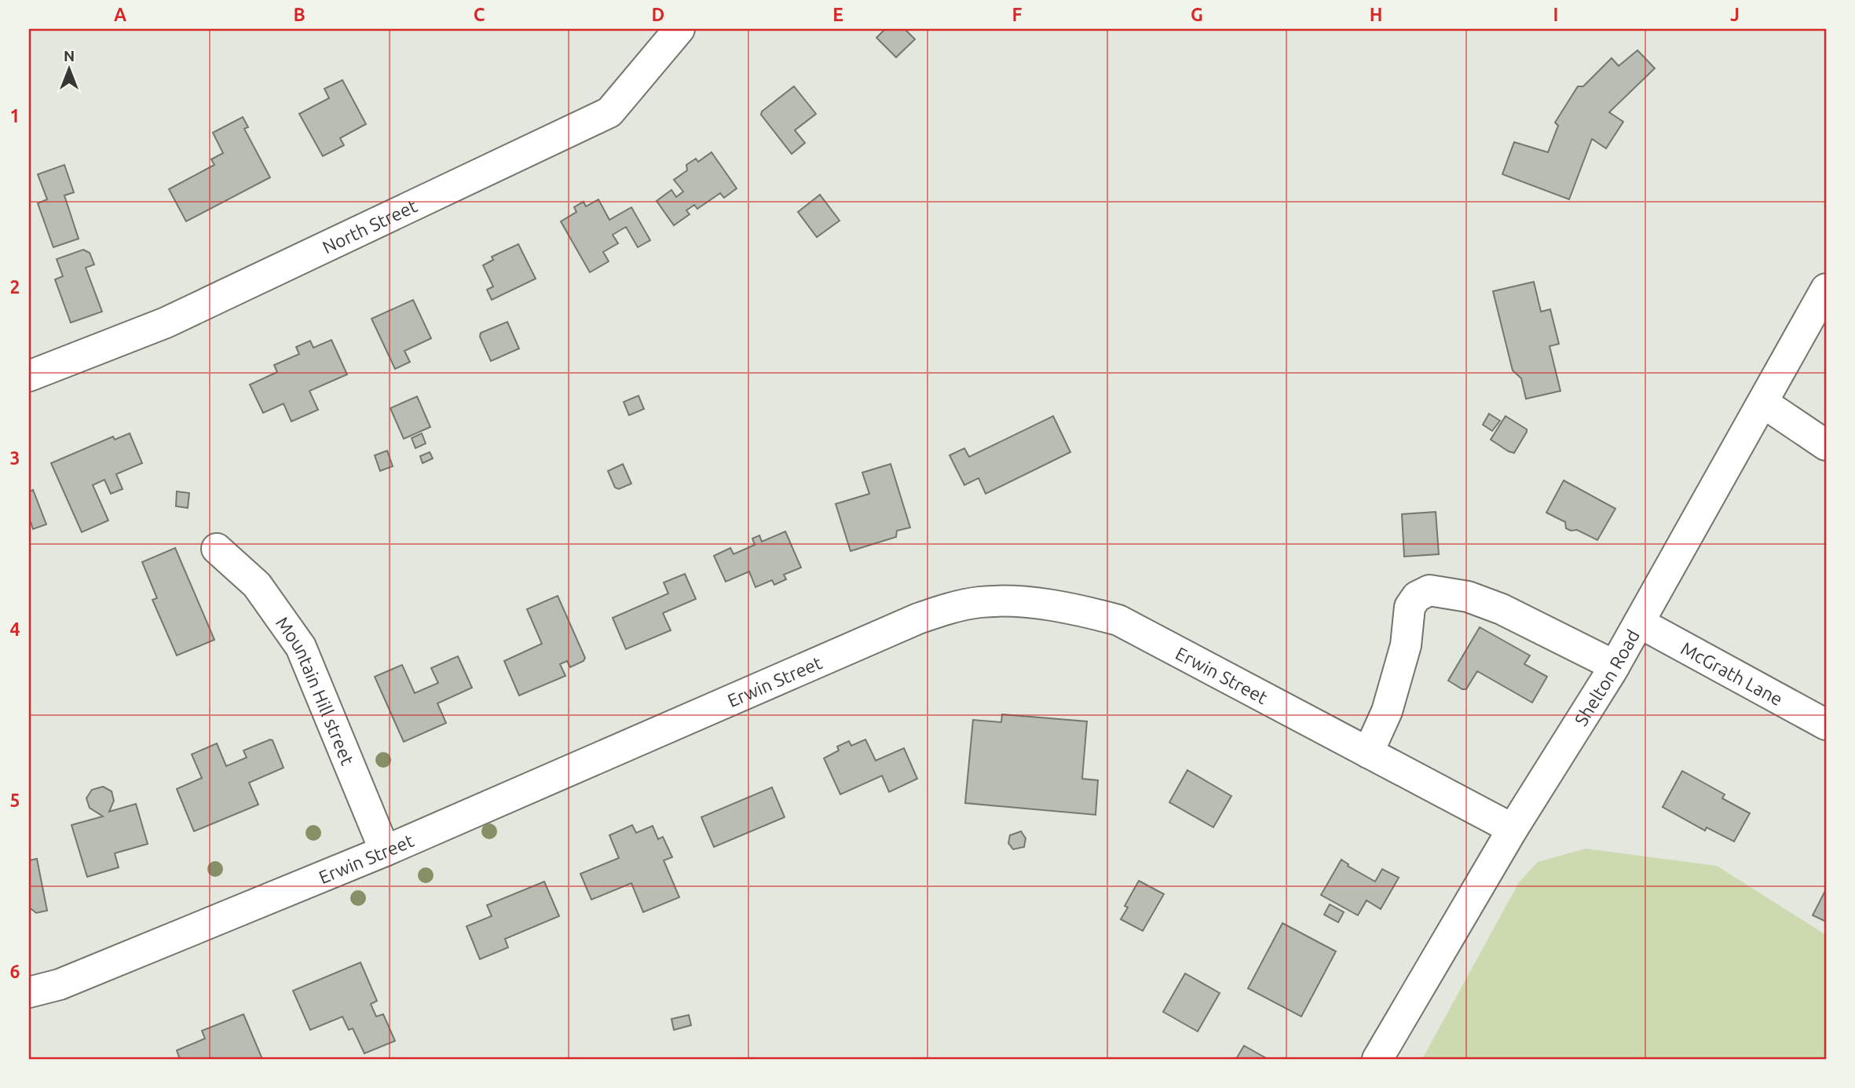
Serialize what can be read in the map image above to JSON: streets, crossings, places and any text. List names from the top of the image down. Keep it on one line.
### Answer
{"streets":{"street":["North Street","McGrath Lane","Erwin Street","Shelton Road","Mountain Hill street"]},"crossings":[["McGrath Lane","Shelton Road"],["Erwin Street","Shelton Road"],["Erwin Street","Mountain Hill street"]],"north":"top","grid":{"columns":["A","B","C","D","E","F","G","H","I","J"],"rows":["1","2","3","4","5","6"]}}
